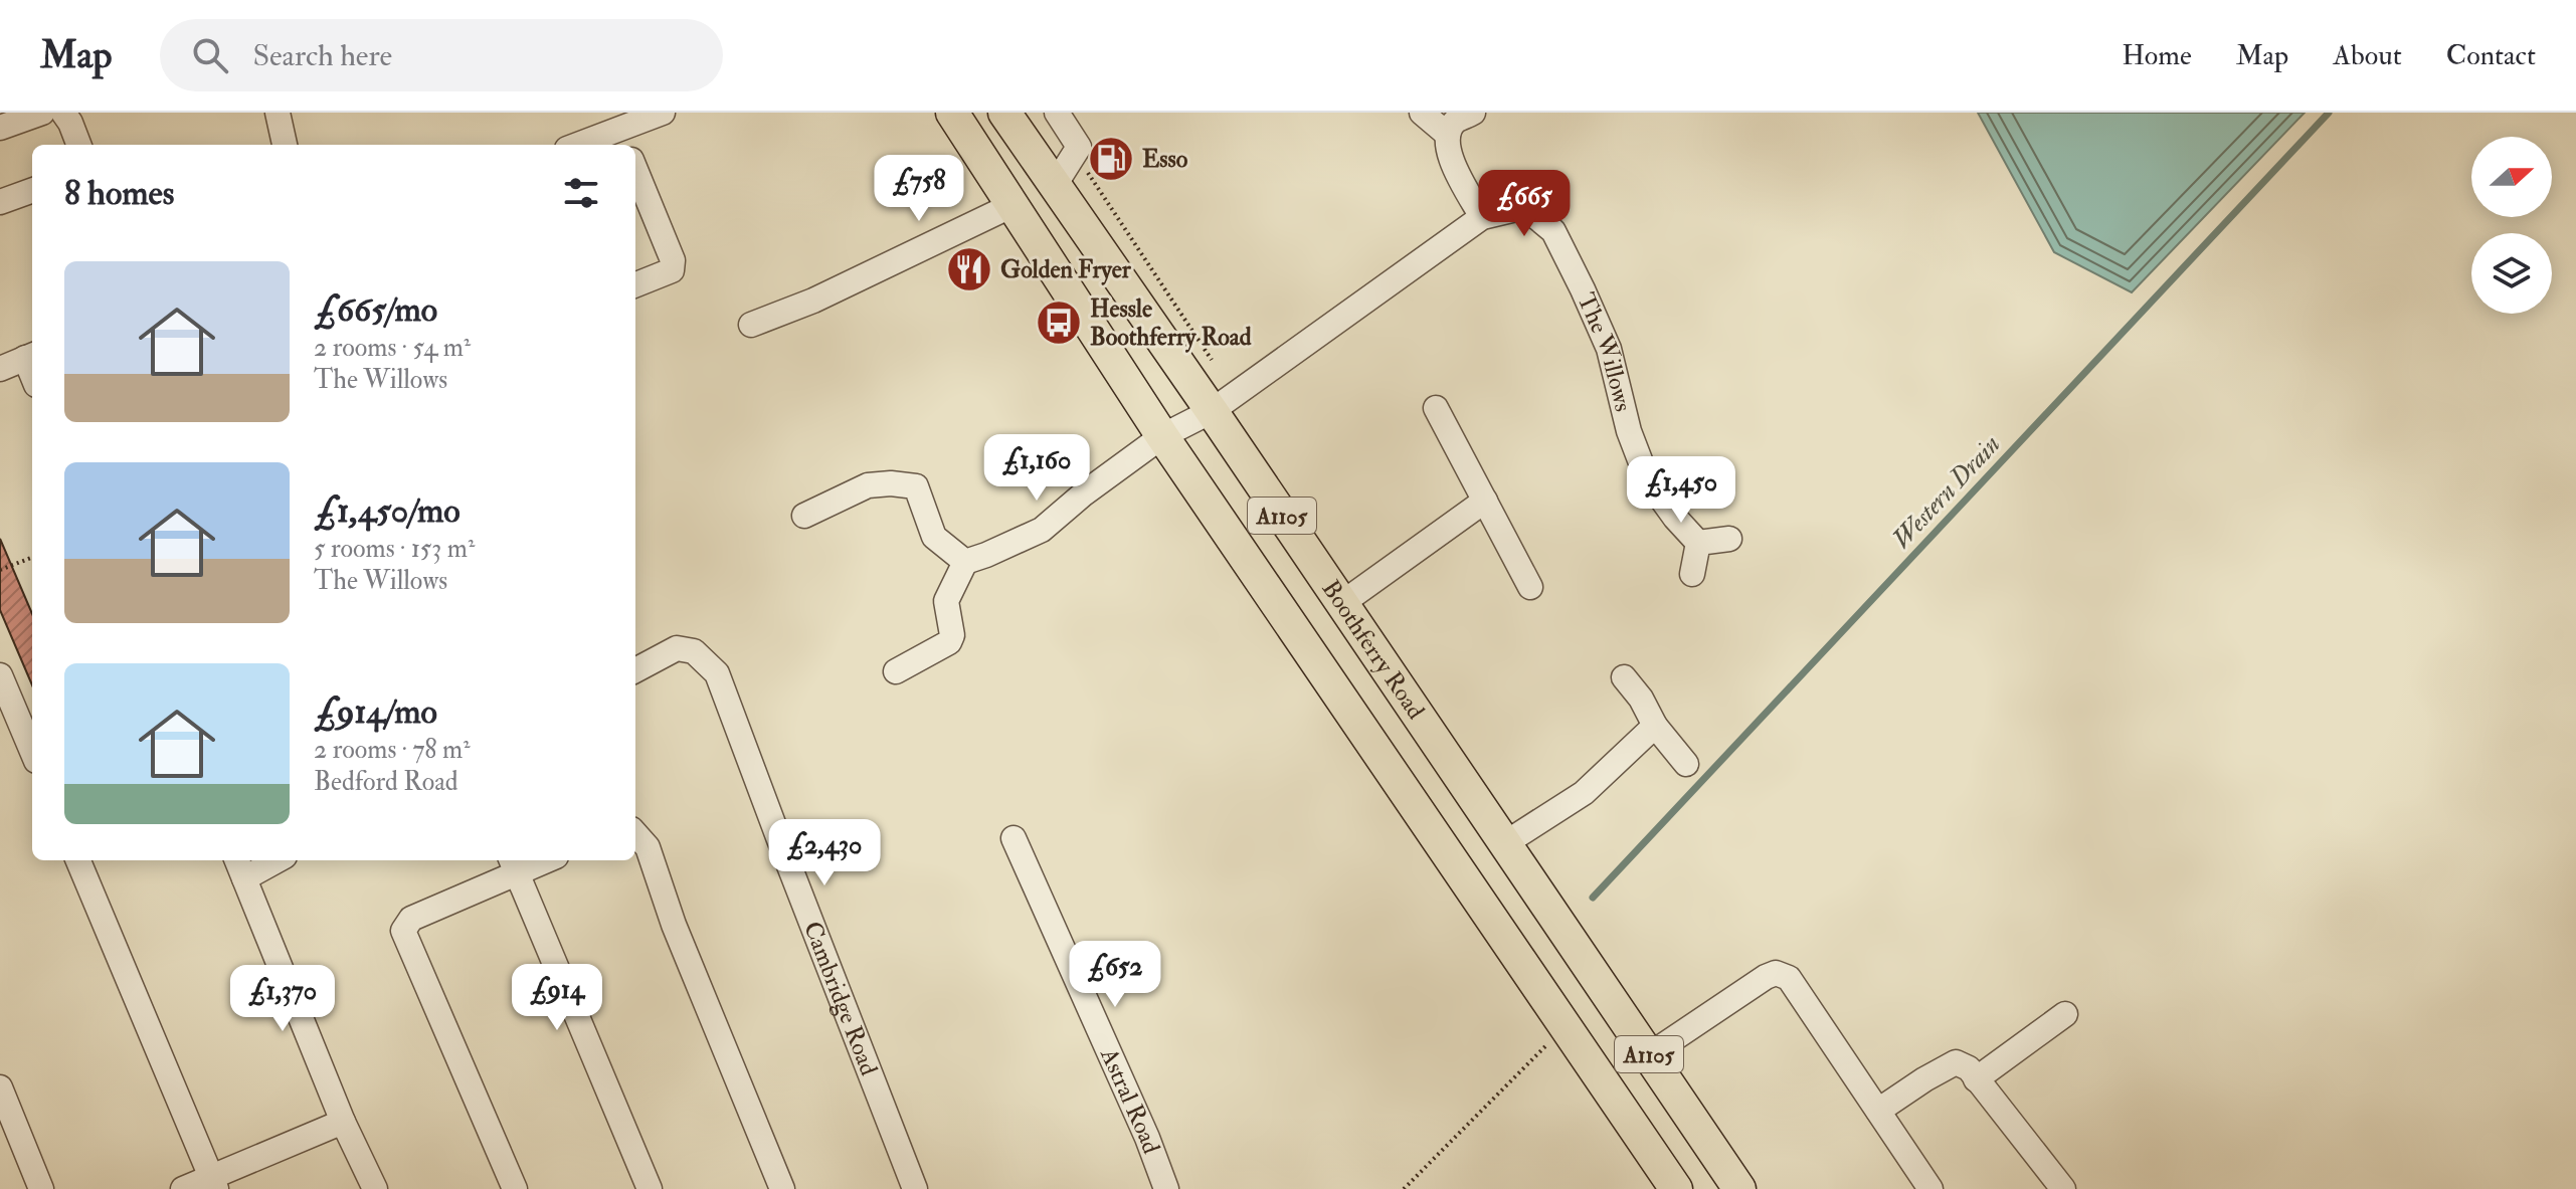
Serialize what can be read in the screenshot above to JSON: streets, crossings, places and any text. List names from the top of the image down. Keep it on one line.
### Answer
{"streets":{"main road":["A1105","Boothferry Road"],"street":["The Willows","Cambridge Road","Astral Road"]},"crossings":[["The Willows","A1105"],["The Willows","Boothferry Road"]],"water":["Western Drain"],"places":{"fuel station":["Esso"],"restaurant":["Golden Fryer"],"bus stop":["Hessle Boothferry Road"]},"north":"right","page":{"header":"Map","search":"Search here","nav":["Home","Map","About","Contact"],"heading":"8 homes","price":["£758","£665","£1,160","£1,450","£2,430","£652","£914","£1,370"],"list":[{"name":"£665/mo","note":"2 rooms · 54 m² · The Willows"},{"name":"£1,450/mo","note":"5 rooms · 153 m² · The Willows"},{"name":"£914/mo","note":"2 rooms · 78 m² · Bedford Road"}]}}
